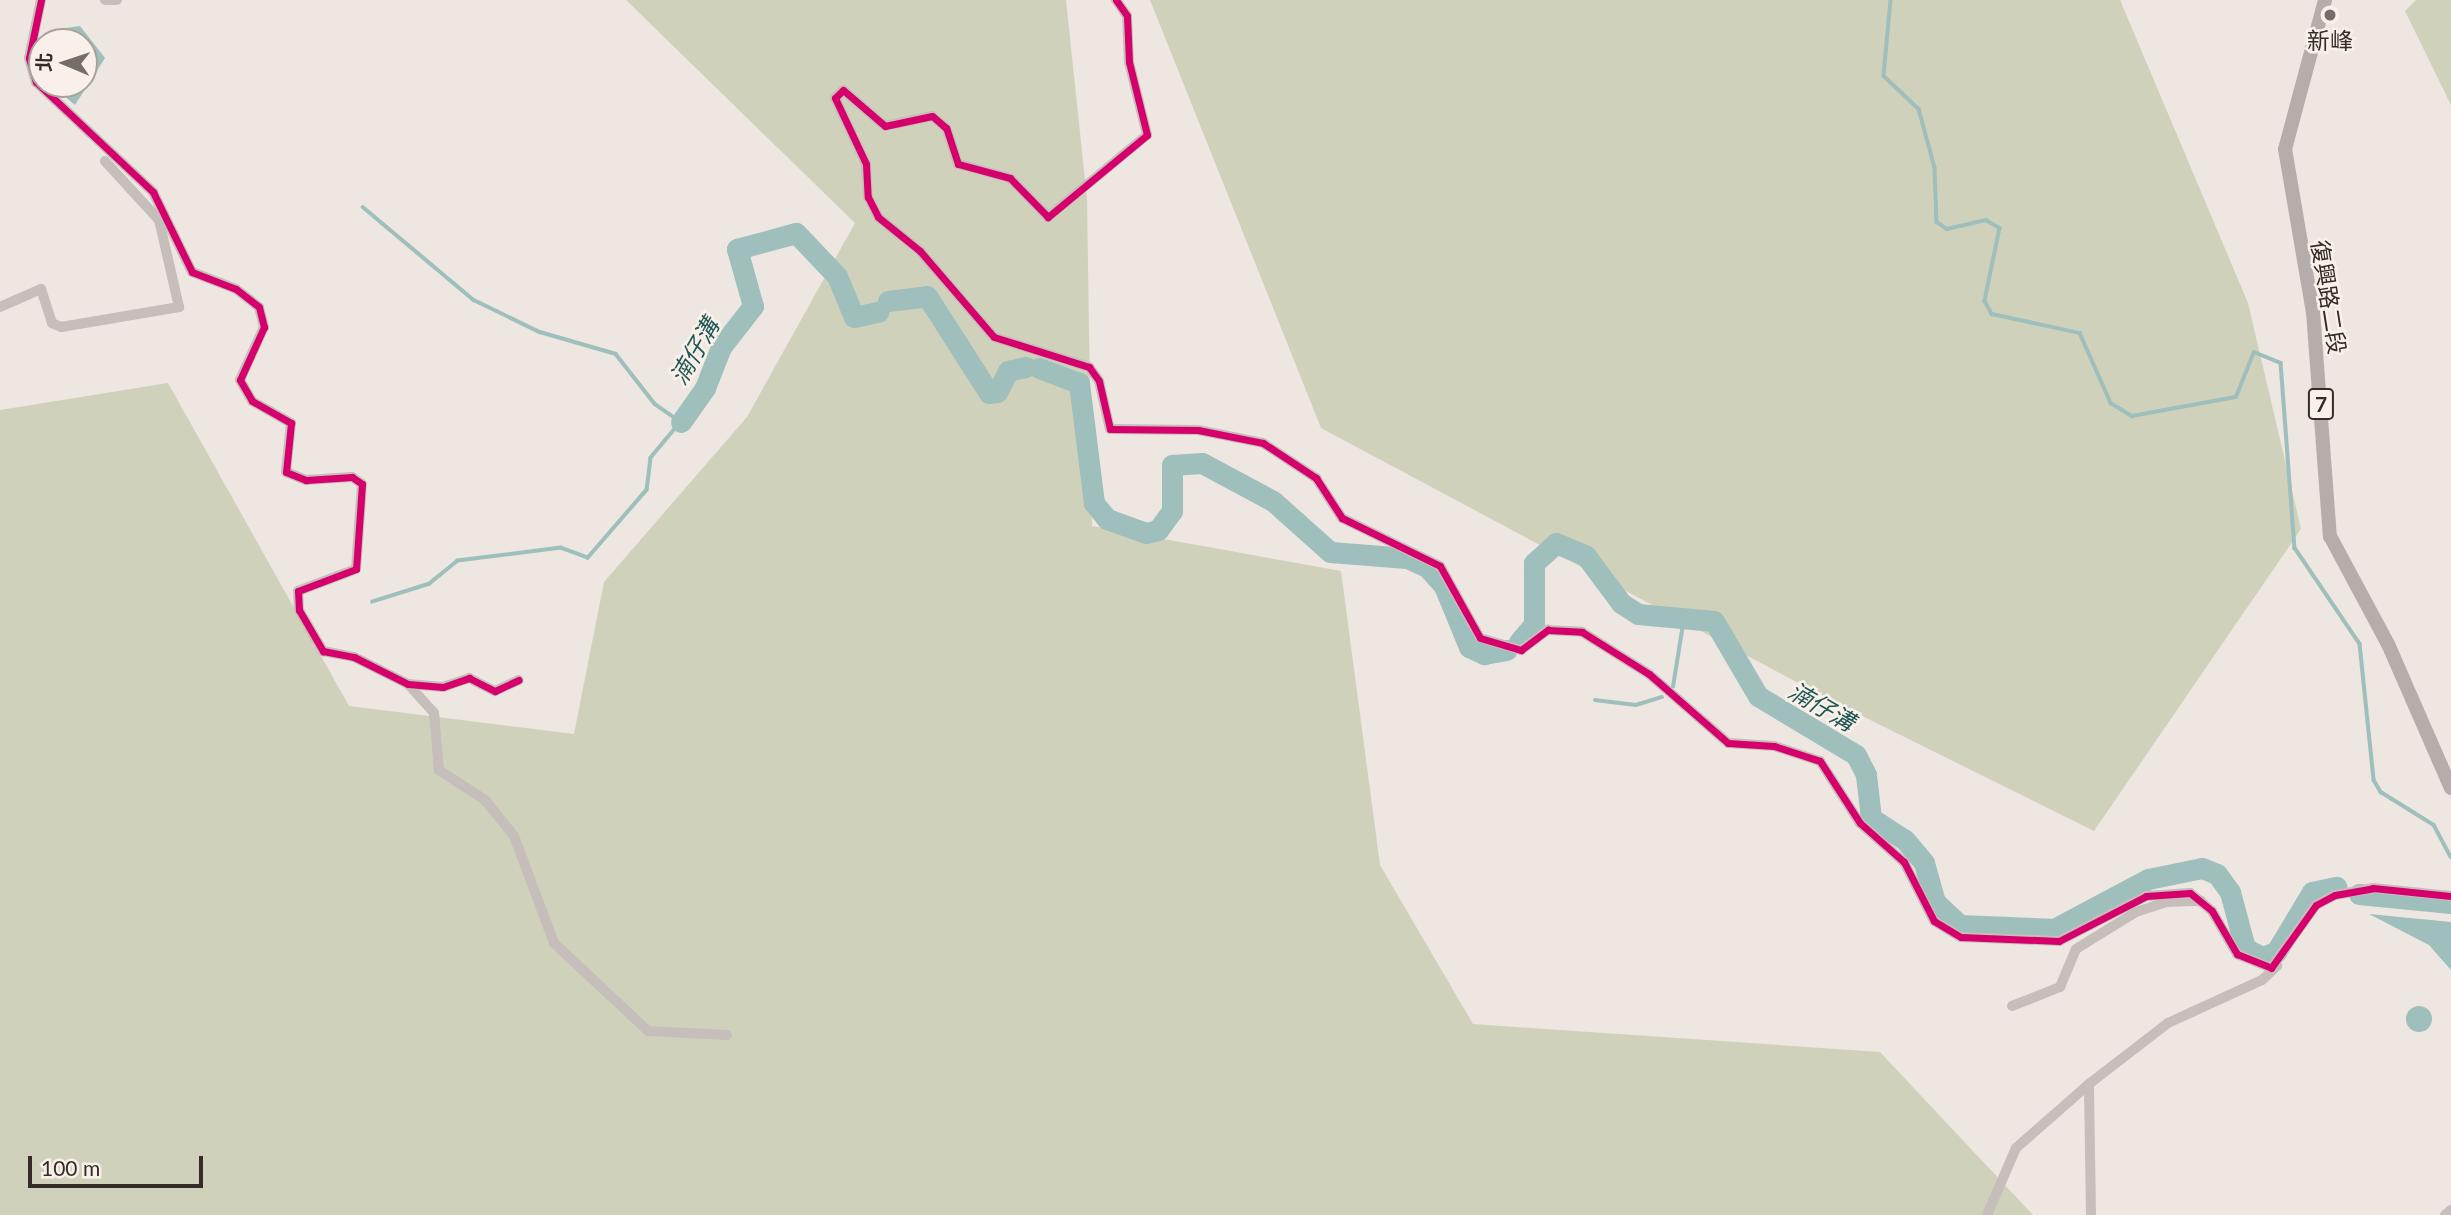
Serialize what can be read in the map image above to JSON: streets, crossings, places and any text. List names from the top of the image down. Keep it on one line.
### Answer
{"streets":{"main road":["復興路二段","7"]},"water":["湳仔溝"],"places":["新峰"],"scale_bar":"100 m","north":"left"}
